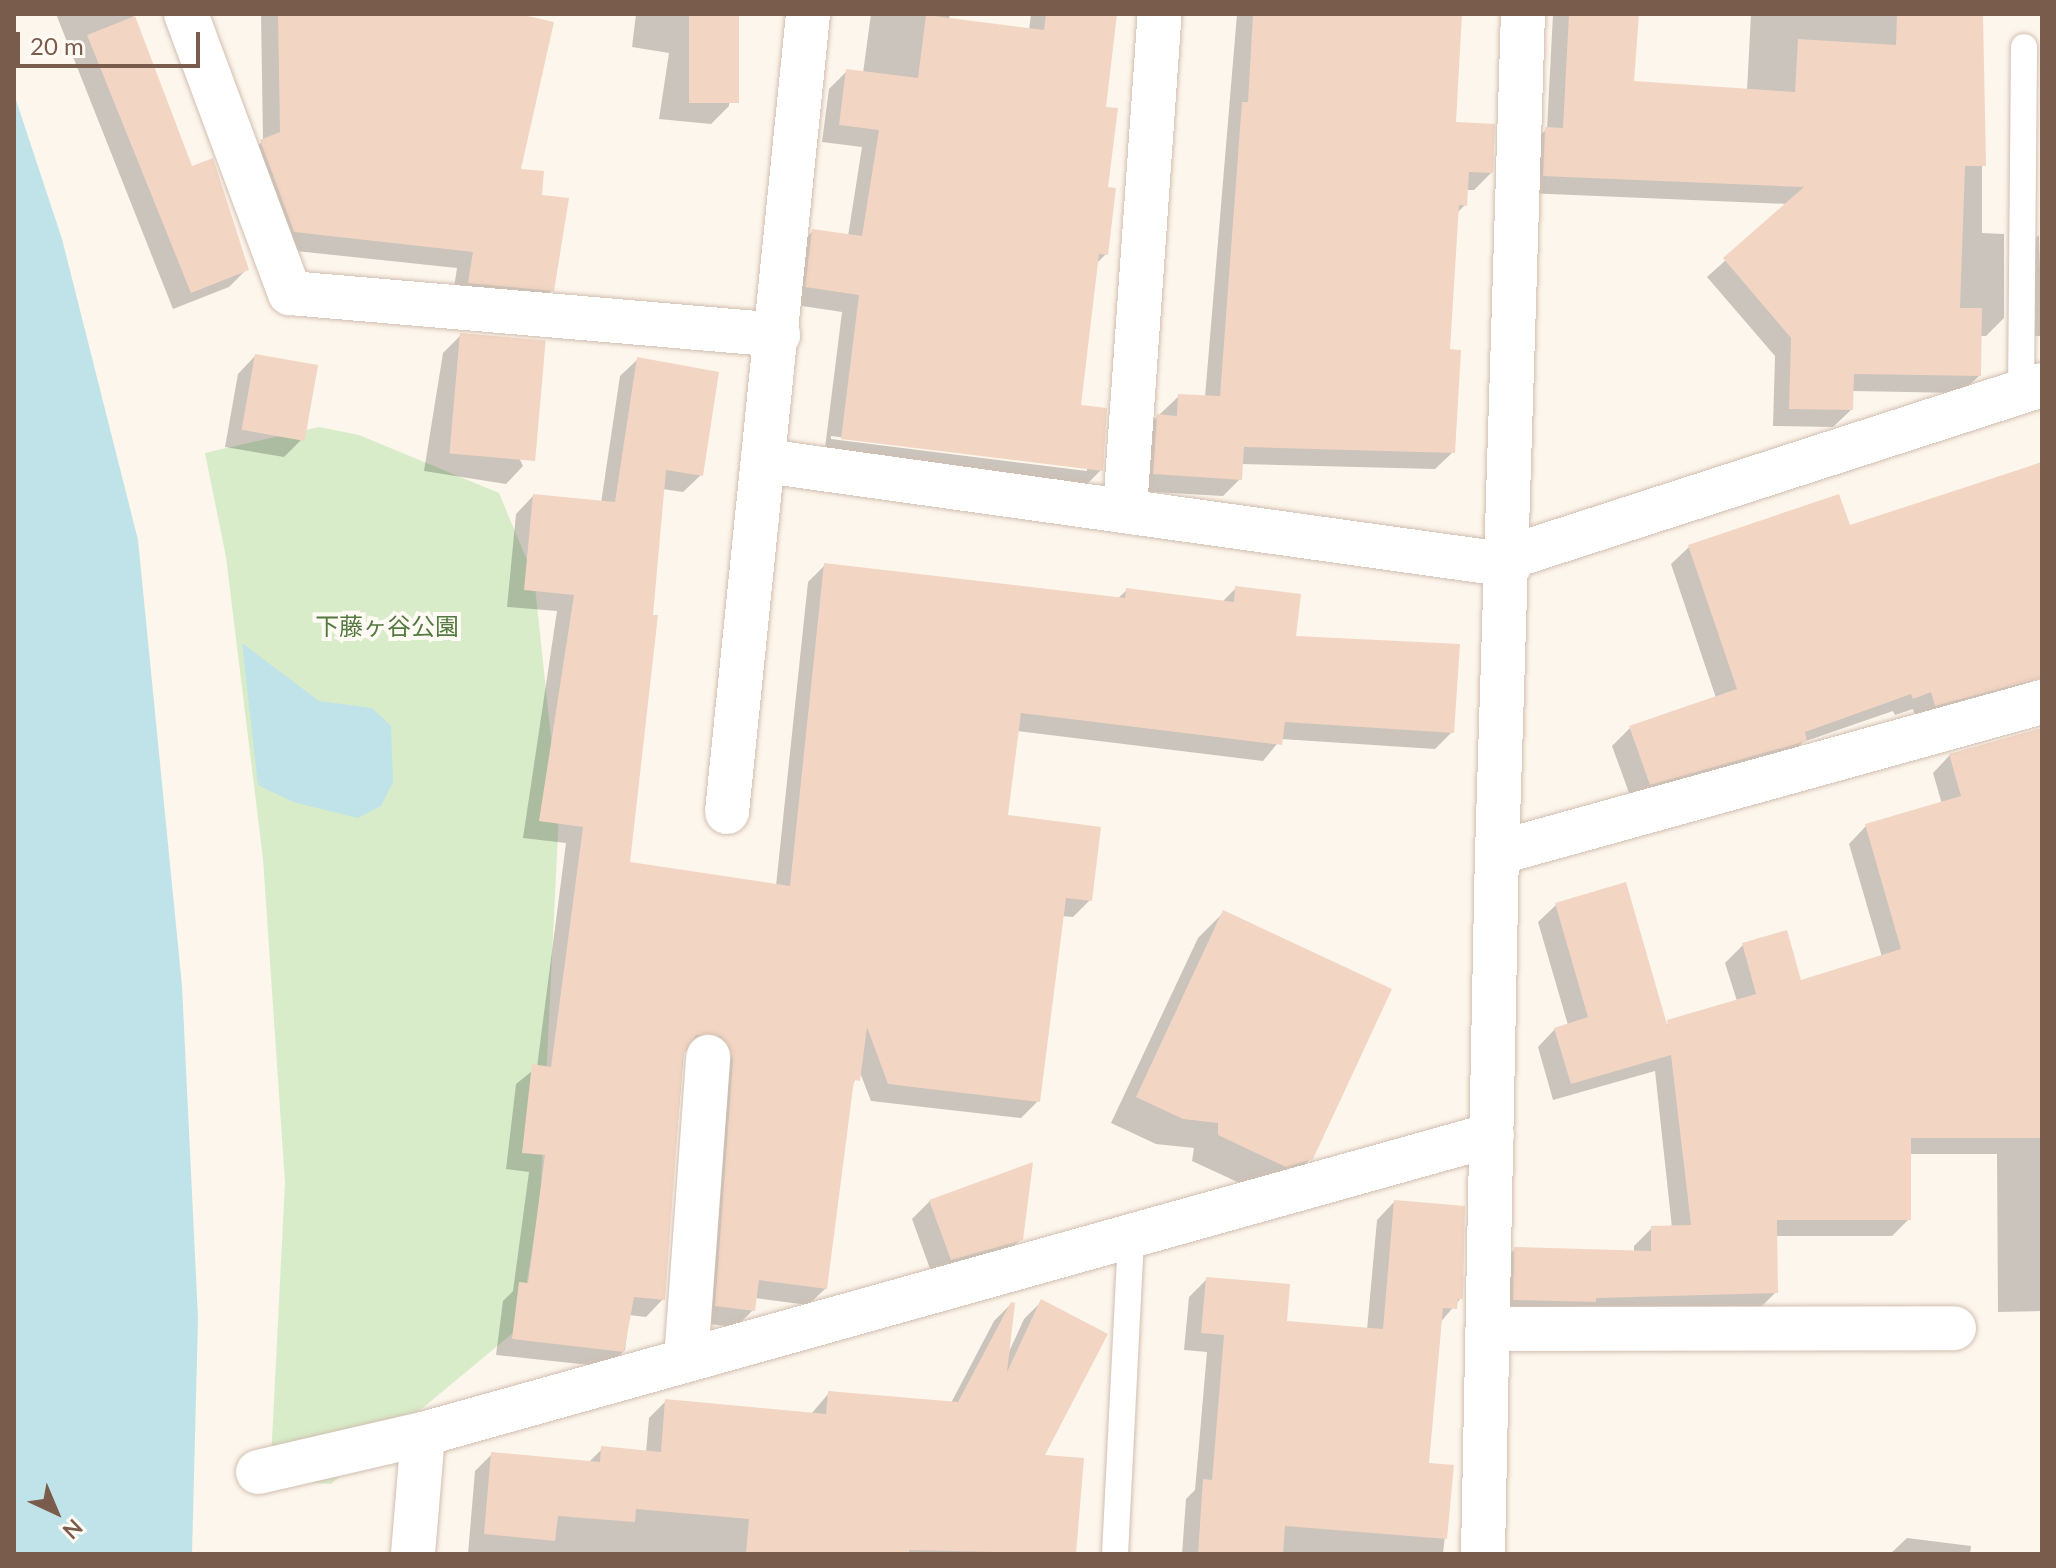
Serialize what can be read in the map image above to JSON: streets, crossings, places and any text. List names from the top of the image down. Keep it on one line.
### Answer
{"parks":["下藤ヶ谷公園"],"scale_bar":"20 m","north":"bottom right"}
